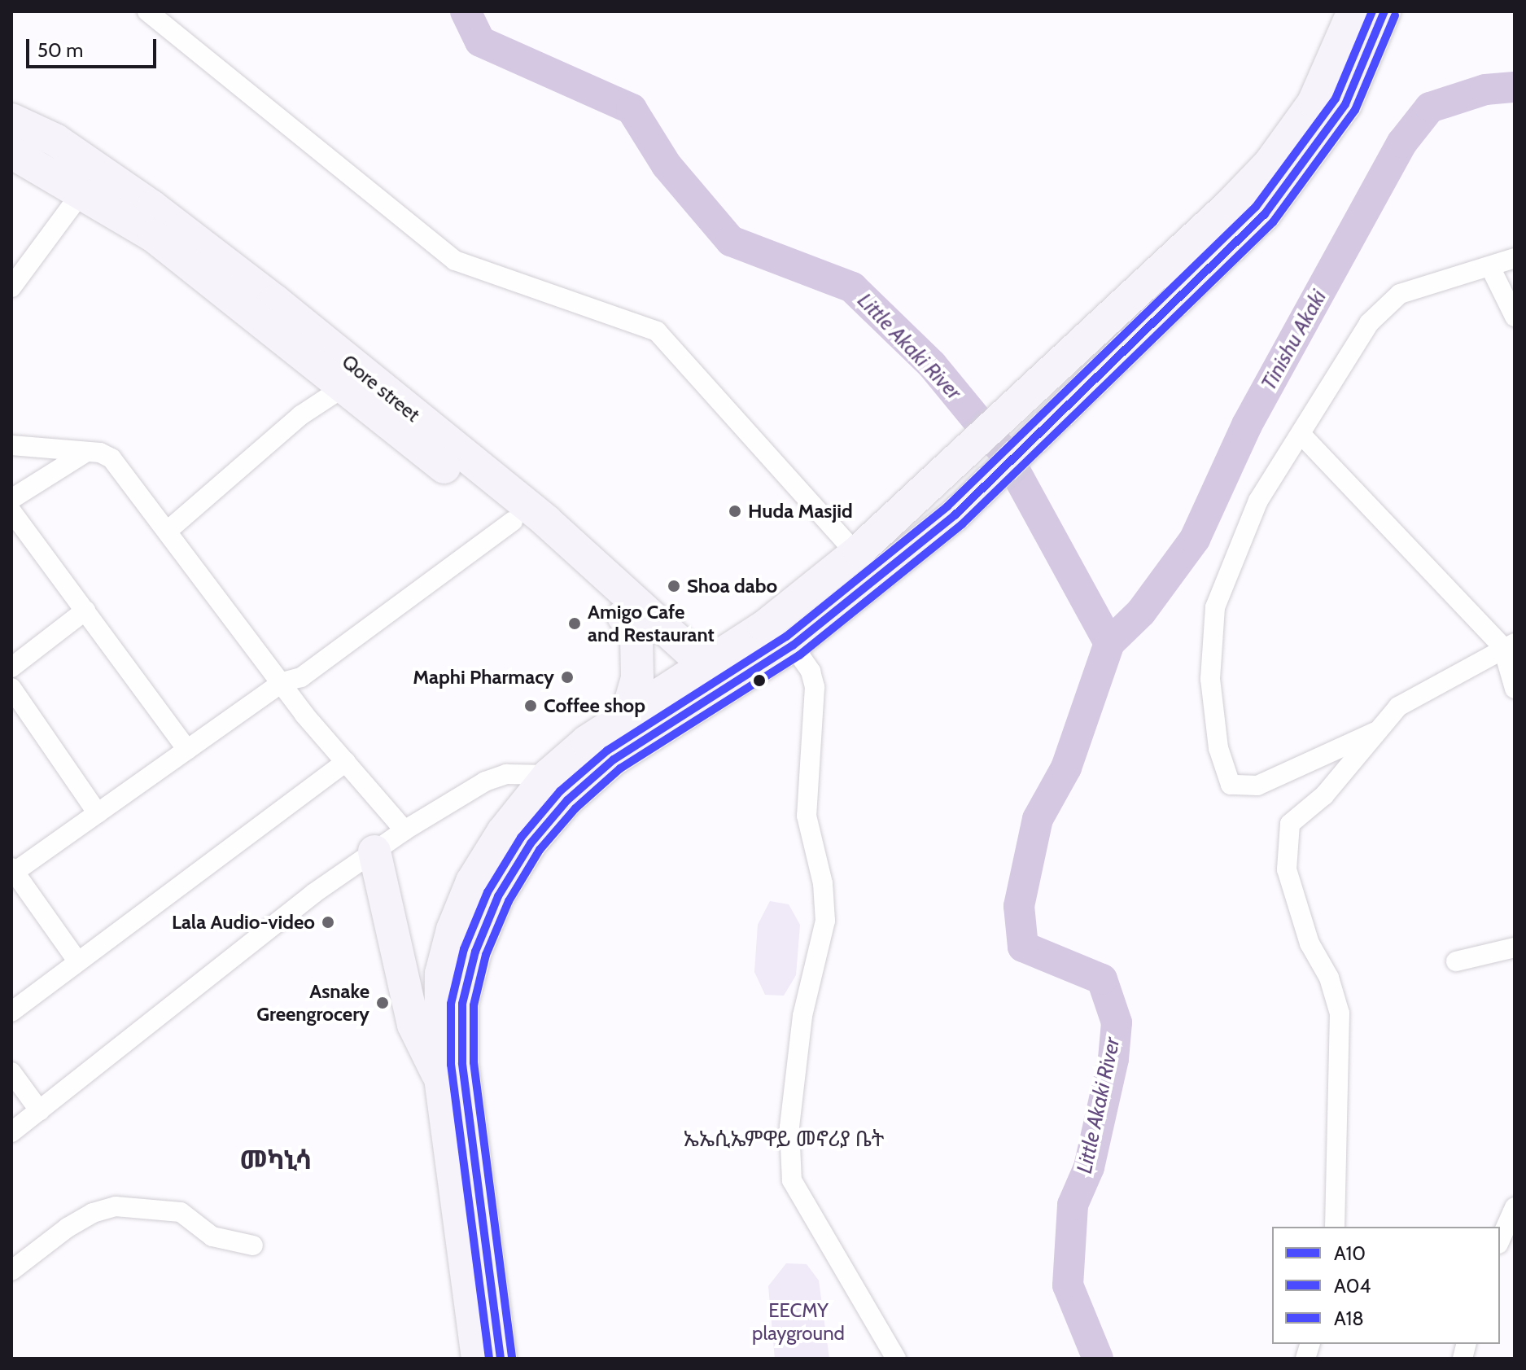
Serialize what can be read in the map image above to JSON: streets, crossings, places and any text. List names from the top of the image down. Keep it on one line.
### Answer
{"streets":{"main road":["Qore street"]},"districts":["ኤኤሲኤምዋይ መኖሪያ ቤት","መካኒሳ"],"water":["Tinishu Akaki","Little Akaki River"],"parks":["EECMY playground"],"places":["Huda Masjid","Shoa dabo","Amigo Cafe and Restaurant","Maphi Pharmacy","Coffee shop","Lala Audio-video","Asnake Greengrocery"],"lines":["transit line A10","transit line A18","transit line A04"],"legend":["A10","A04","A18"],"scale_bar":"50 m"}
